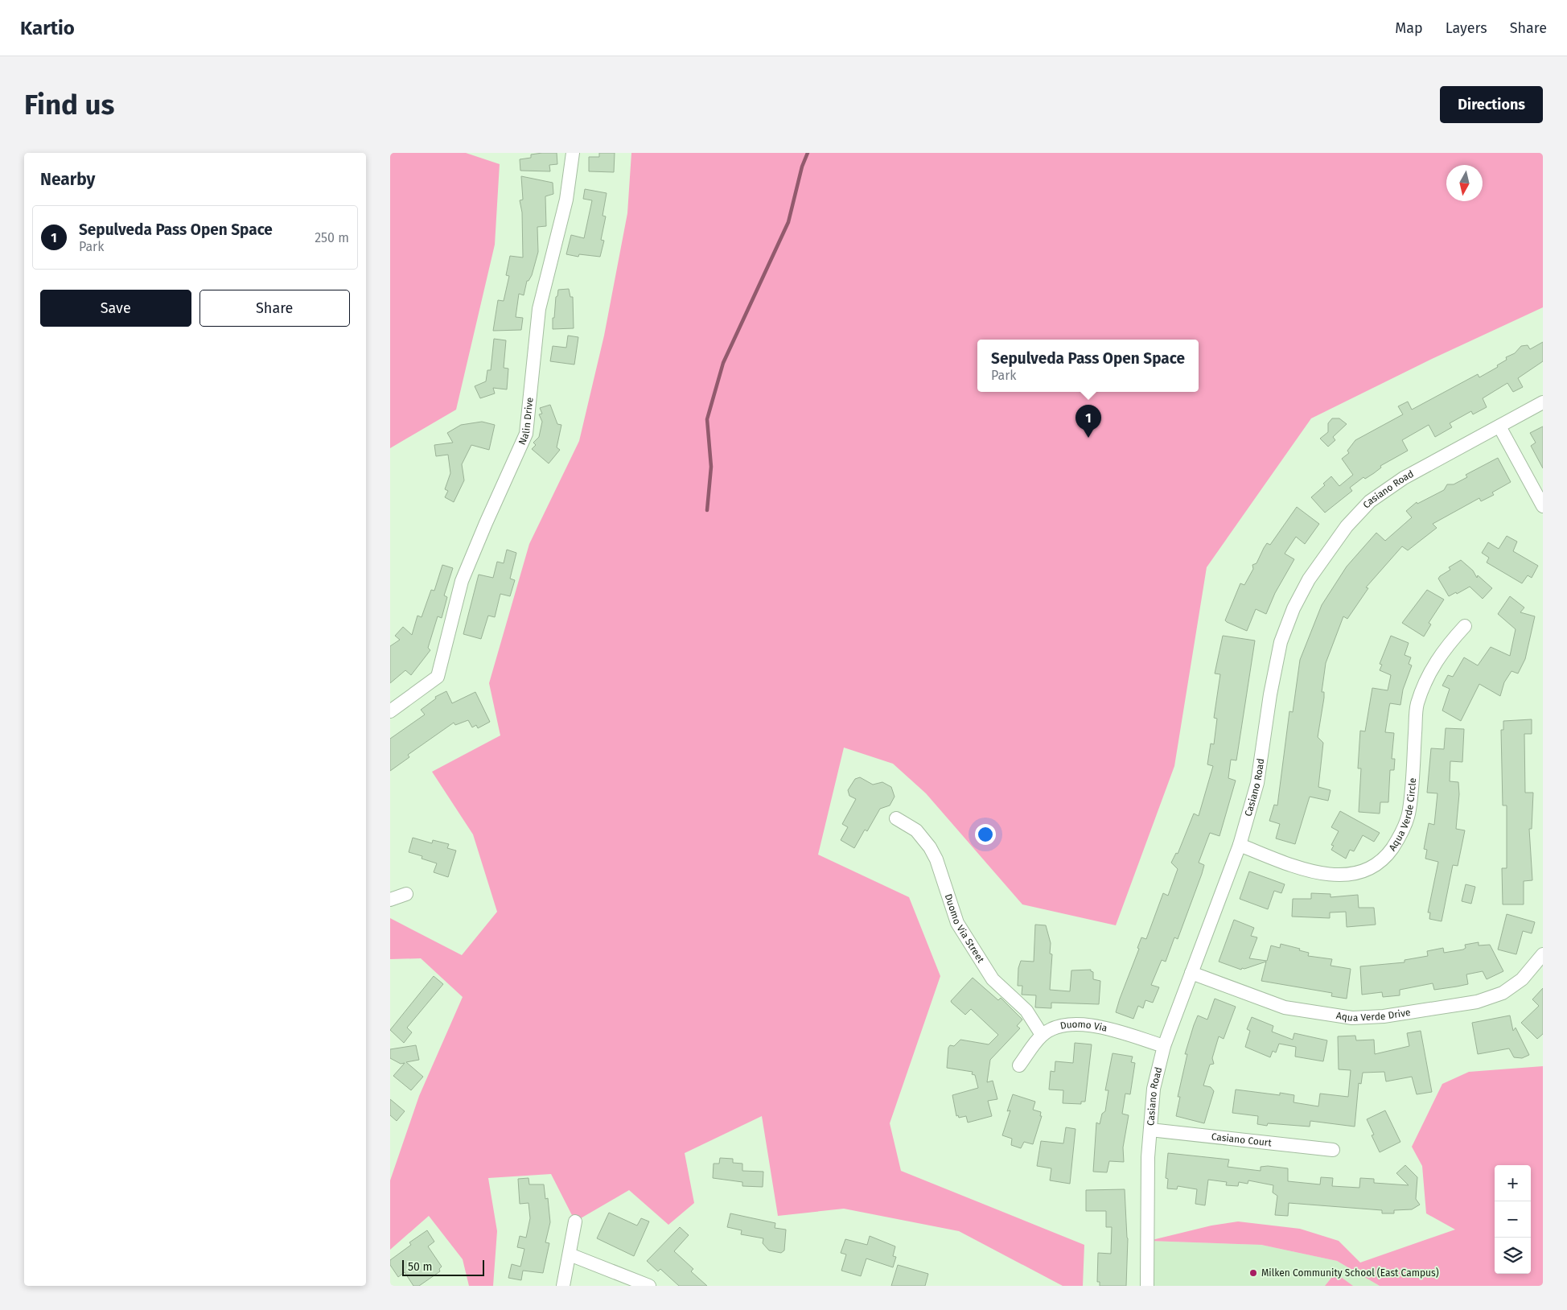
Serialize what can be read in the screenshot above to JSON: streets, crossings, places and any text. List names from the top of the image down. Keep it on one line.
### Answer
{"streets":{"street":["Nalin Drive","Casiano Road","Aqua Verde Circle","Duomo Via Street","Aqua Verde Drive","Duomo Via","Casiano Court"]},"crossings":[["Casiano Road","Aqua Verde Circle"],["Casiano Road","Aqua Verde Drive"],["Casiano Road","Duomo Via"],["Casiano Road","Casiano Court"],["Duomo Via Street","Duomo Via"]],"places":["Milken Community School (East Campus)"],"scale_bar":"50 m","north":"bottom","page":{"header":"Kartio","nav":["Map","Layers","Share"],"buttons":["Directions",["Save","Share"]],"title":"Find us","heading":"Nearby","list":[{"mark":"1","name":"Sepulveda Pass Open Space","note":"Park","value":"250 m"}],"popup":["Sepulveda Pass Open Space","Park"],"pins":"1","map_buttons":["+","−"],"scale":"50 m"}}
